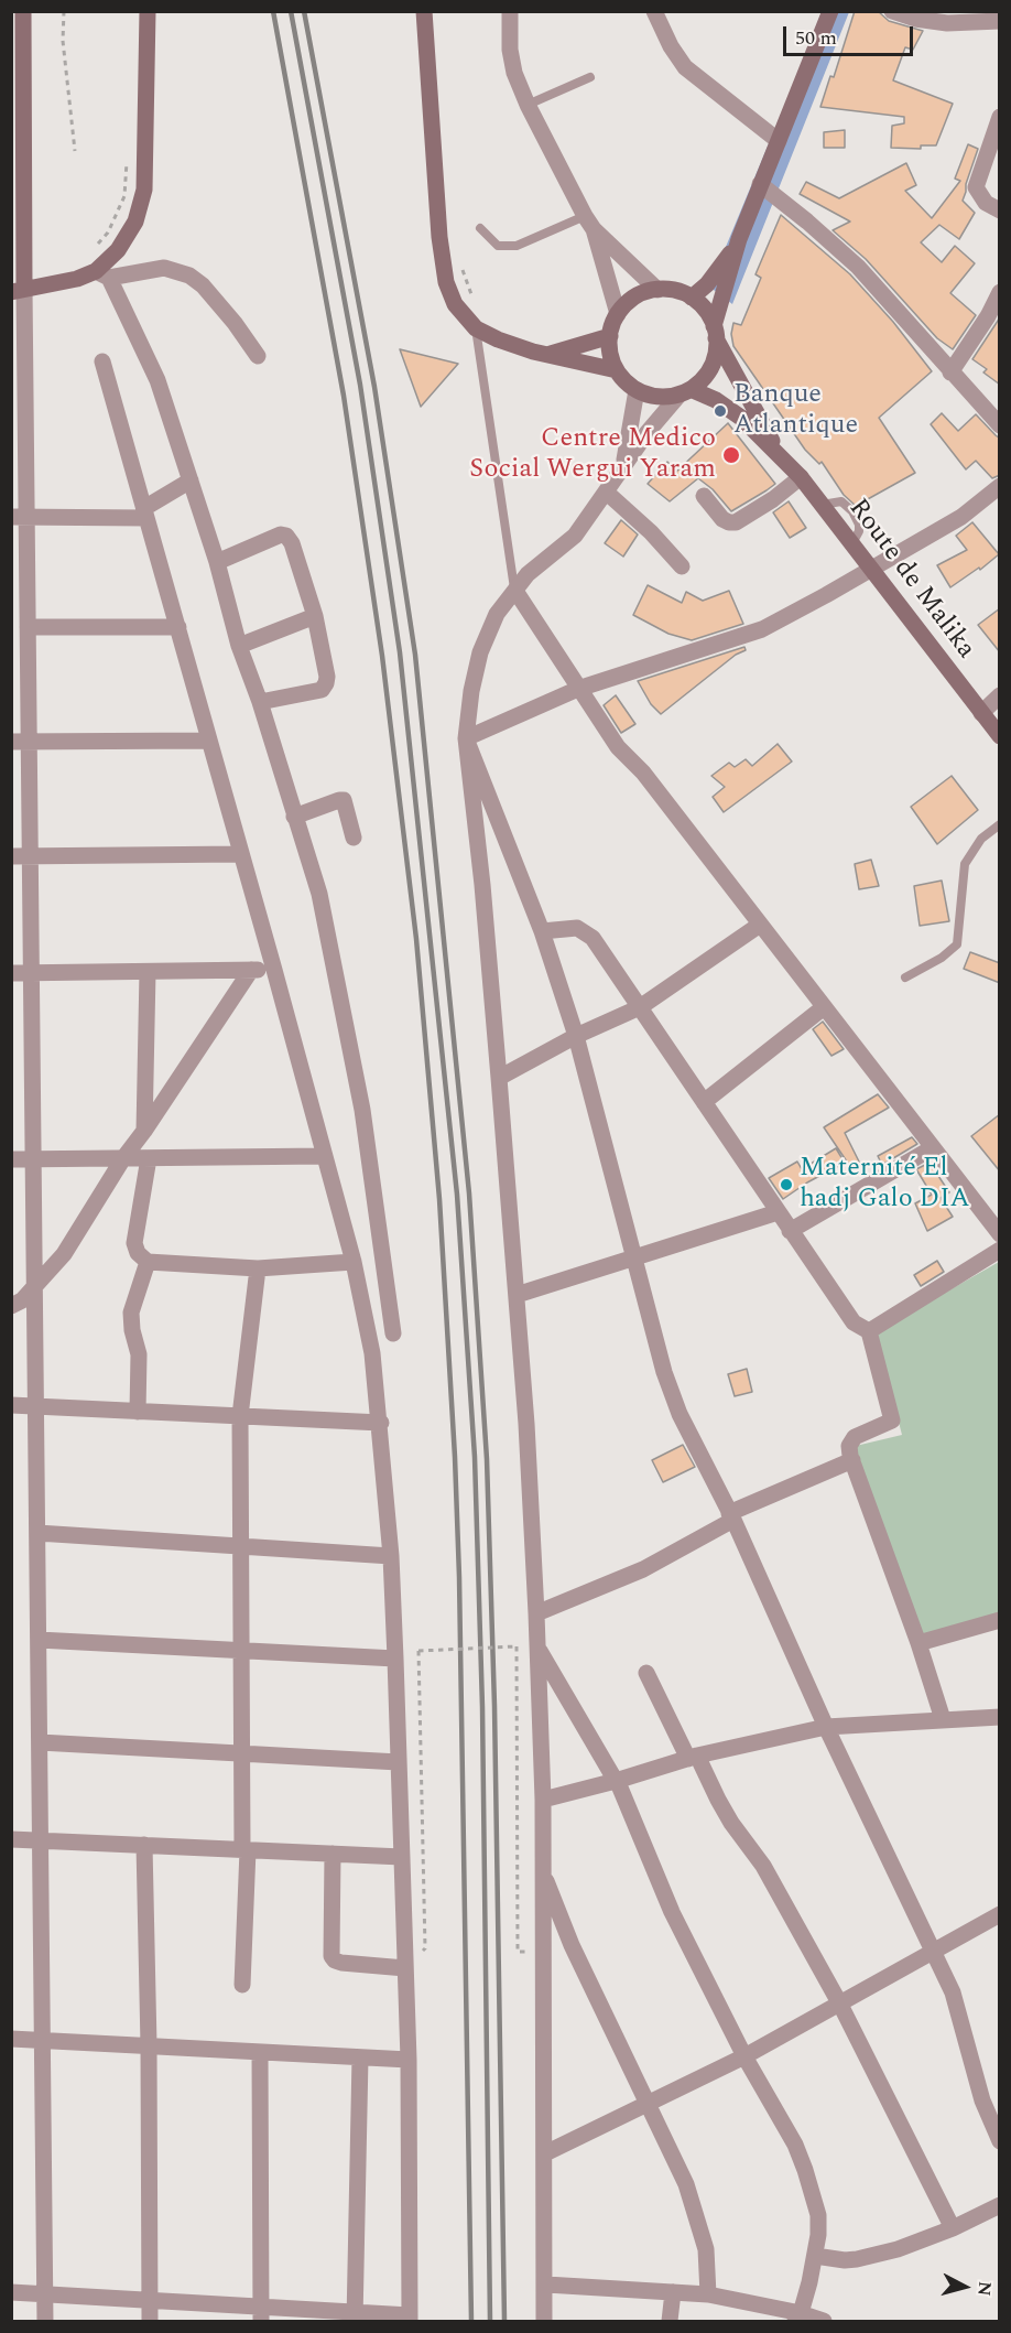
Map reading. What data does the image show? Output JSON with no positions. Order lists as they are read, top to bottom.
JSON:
{
  "streets": {
    "main road": ["Route de Malika"]
  },
  "places": ["Banque Atlantique", "Centre Medico Social Wergui Yaram", "Maternité El hadj Galo DIA"],
  "scale_bar": "50 m",
  "north": "right"
}
